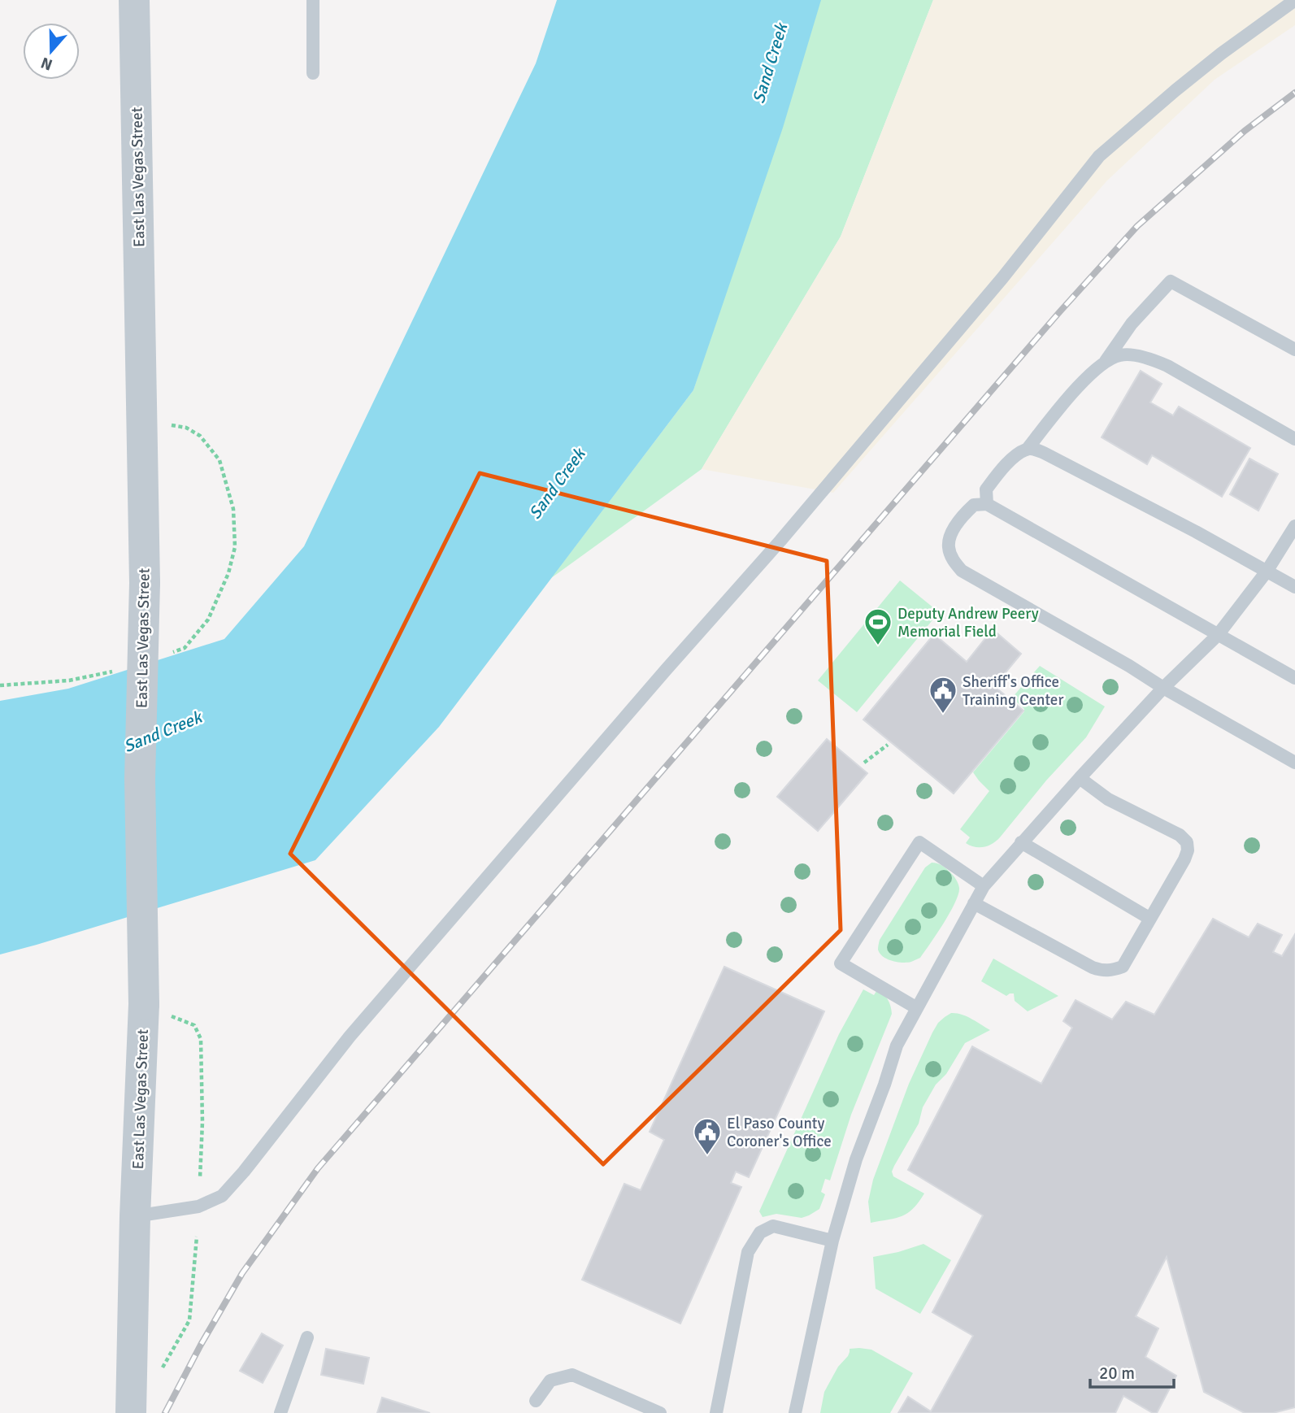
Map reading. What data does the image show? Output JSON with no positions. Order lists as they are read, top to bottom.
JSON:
{
  "streets": {
    "street": ["East Las Vegas Street"]
  },
  "water": ["Sand Creek"],
  "places": {
    "sports": ["Deputy Andrew Peery Memorial Field"],
    "public building": ["Sheriff's Office Training Center", "El Paso County Coroner's Office"]
  },
  "scale_bar": "20 m",
  "north": "bottom"
}
